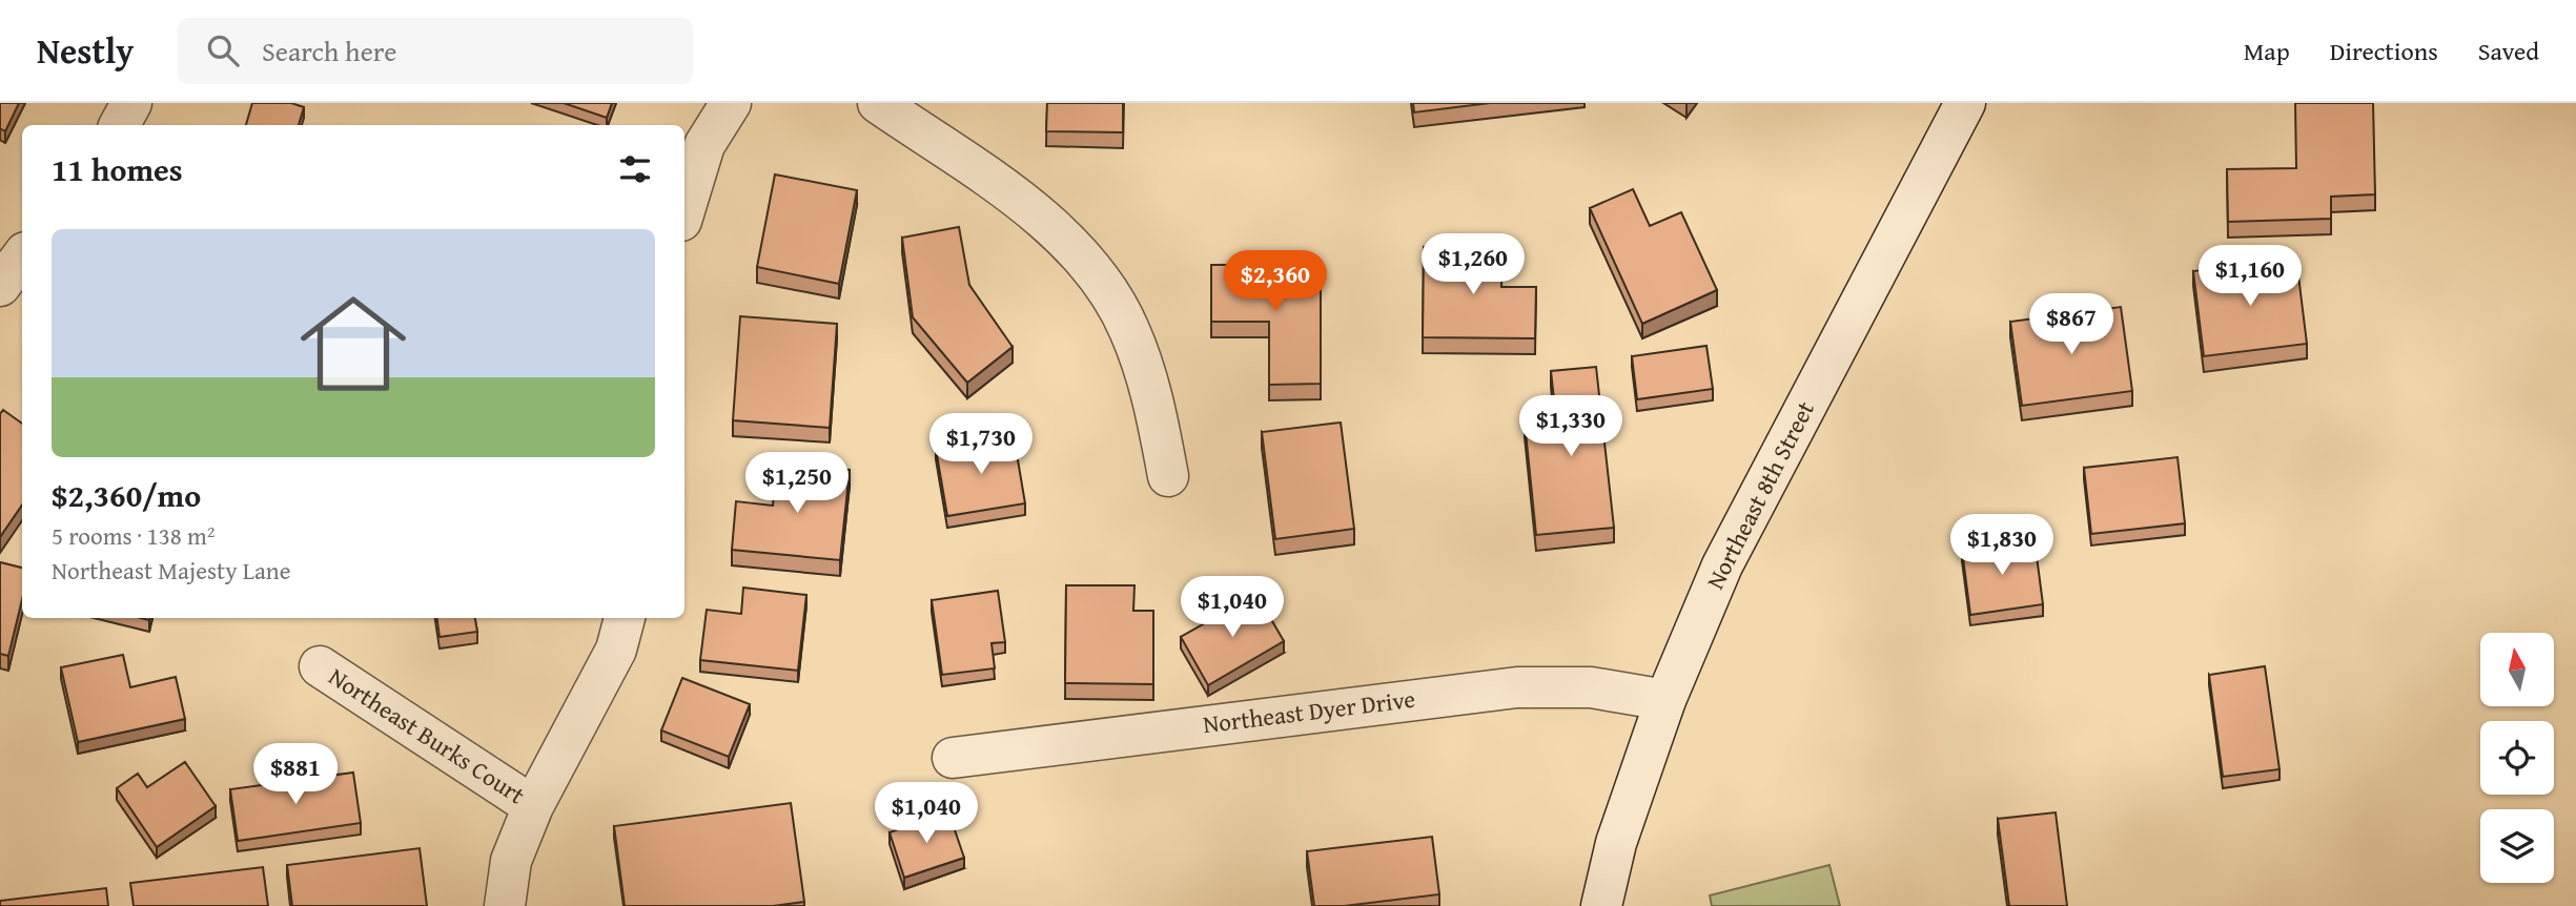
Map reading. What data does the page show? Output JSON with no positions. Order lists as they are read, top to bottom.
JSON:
{
  "streets": {
    "street": ["Northeast 8th Street", "Northeast Dyer Drive", "Northeast Burks Court"]
  },
  "crossings": [
    ["Northeast 8th Street", "Northeast Dyer Drive"]
  ],
  "north": "top",
  "page": {
    "header": "Nestly",
    "search": "Search here",
    "nav": ["Map", "Directions", "Saved"],
    "heading": "11 homes",
    "list": [
      {
        "name": "$2,360/mo",
        "note": "5 rooms · 138 m² · Northeast Majesty Lane"
      }
    ],
    "price": [
      "$1,260",
      "$1,160",
      "$2,360",
      "$867",
      "$1,330",
      "$1,730",
      "$1,250",
      "$1,830",
      "$1,040",
      "$881",
      "$1,040"
    ]
  }
}
